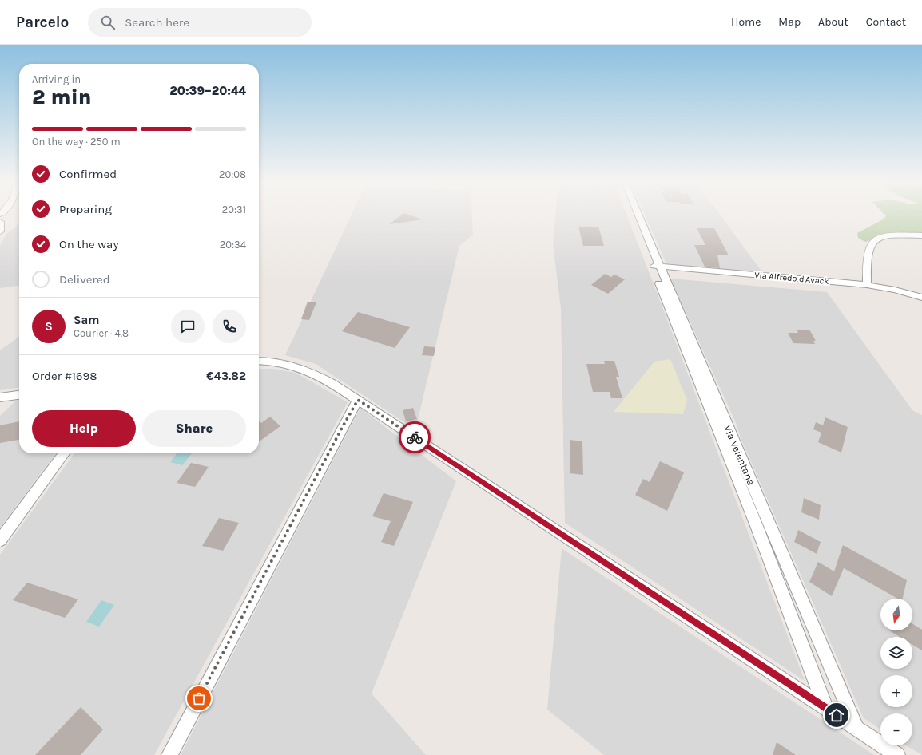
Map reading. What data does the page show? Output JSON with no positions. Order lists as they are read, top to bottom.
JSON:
{
  "streets": {
    "street": ["Via Alfredo d'Avack", "Via Veientana"]
  },
  "crossings": [
    ["Via Alfredo d'Avack", "Via Veientana"]
  ],
  "north": "bottom",
  "page": {
    "header": "Parcelo",
    "search": "Search here",
    "nav": [
      "Home",
      "Map",
      "About",
      "Contact"
    ],
    "heading": ["2 min", "Arriving in", "20:39–20:44"],
    "panel": [
      "Sam",
      "Courier · 4.8",
      "Order #1698",
      "€43.82"
    ],
    "bar": "On the way · 250 m",
    "list": [
      ["Confirmed", "20:08"],
      ["Preparing", "20:31"],
      ["On the way", "20:34"],
      "Delivered"
    ],
    "round": "S",
    "buttons": ["Help", "Share"],
    "map_buttons": ["+", "−"]
  }
}
